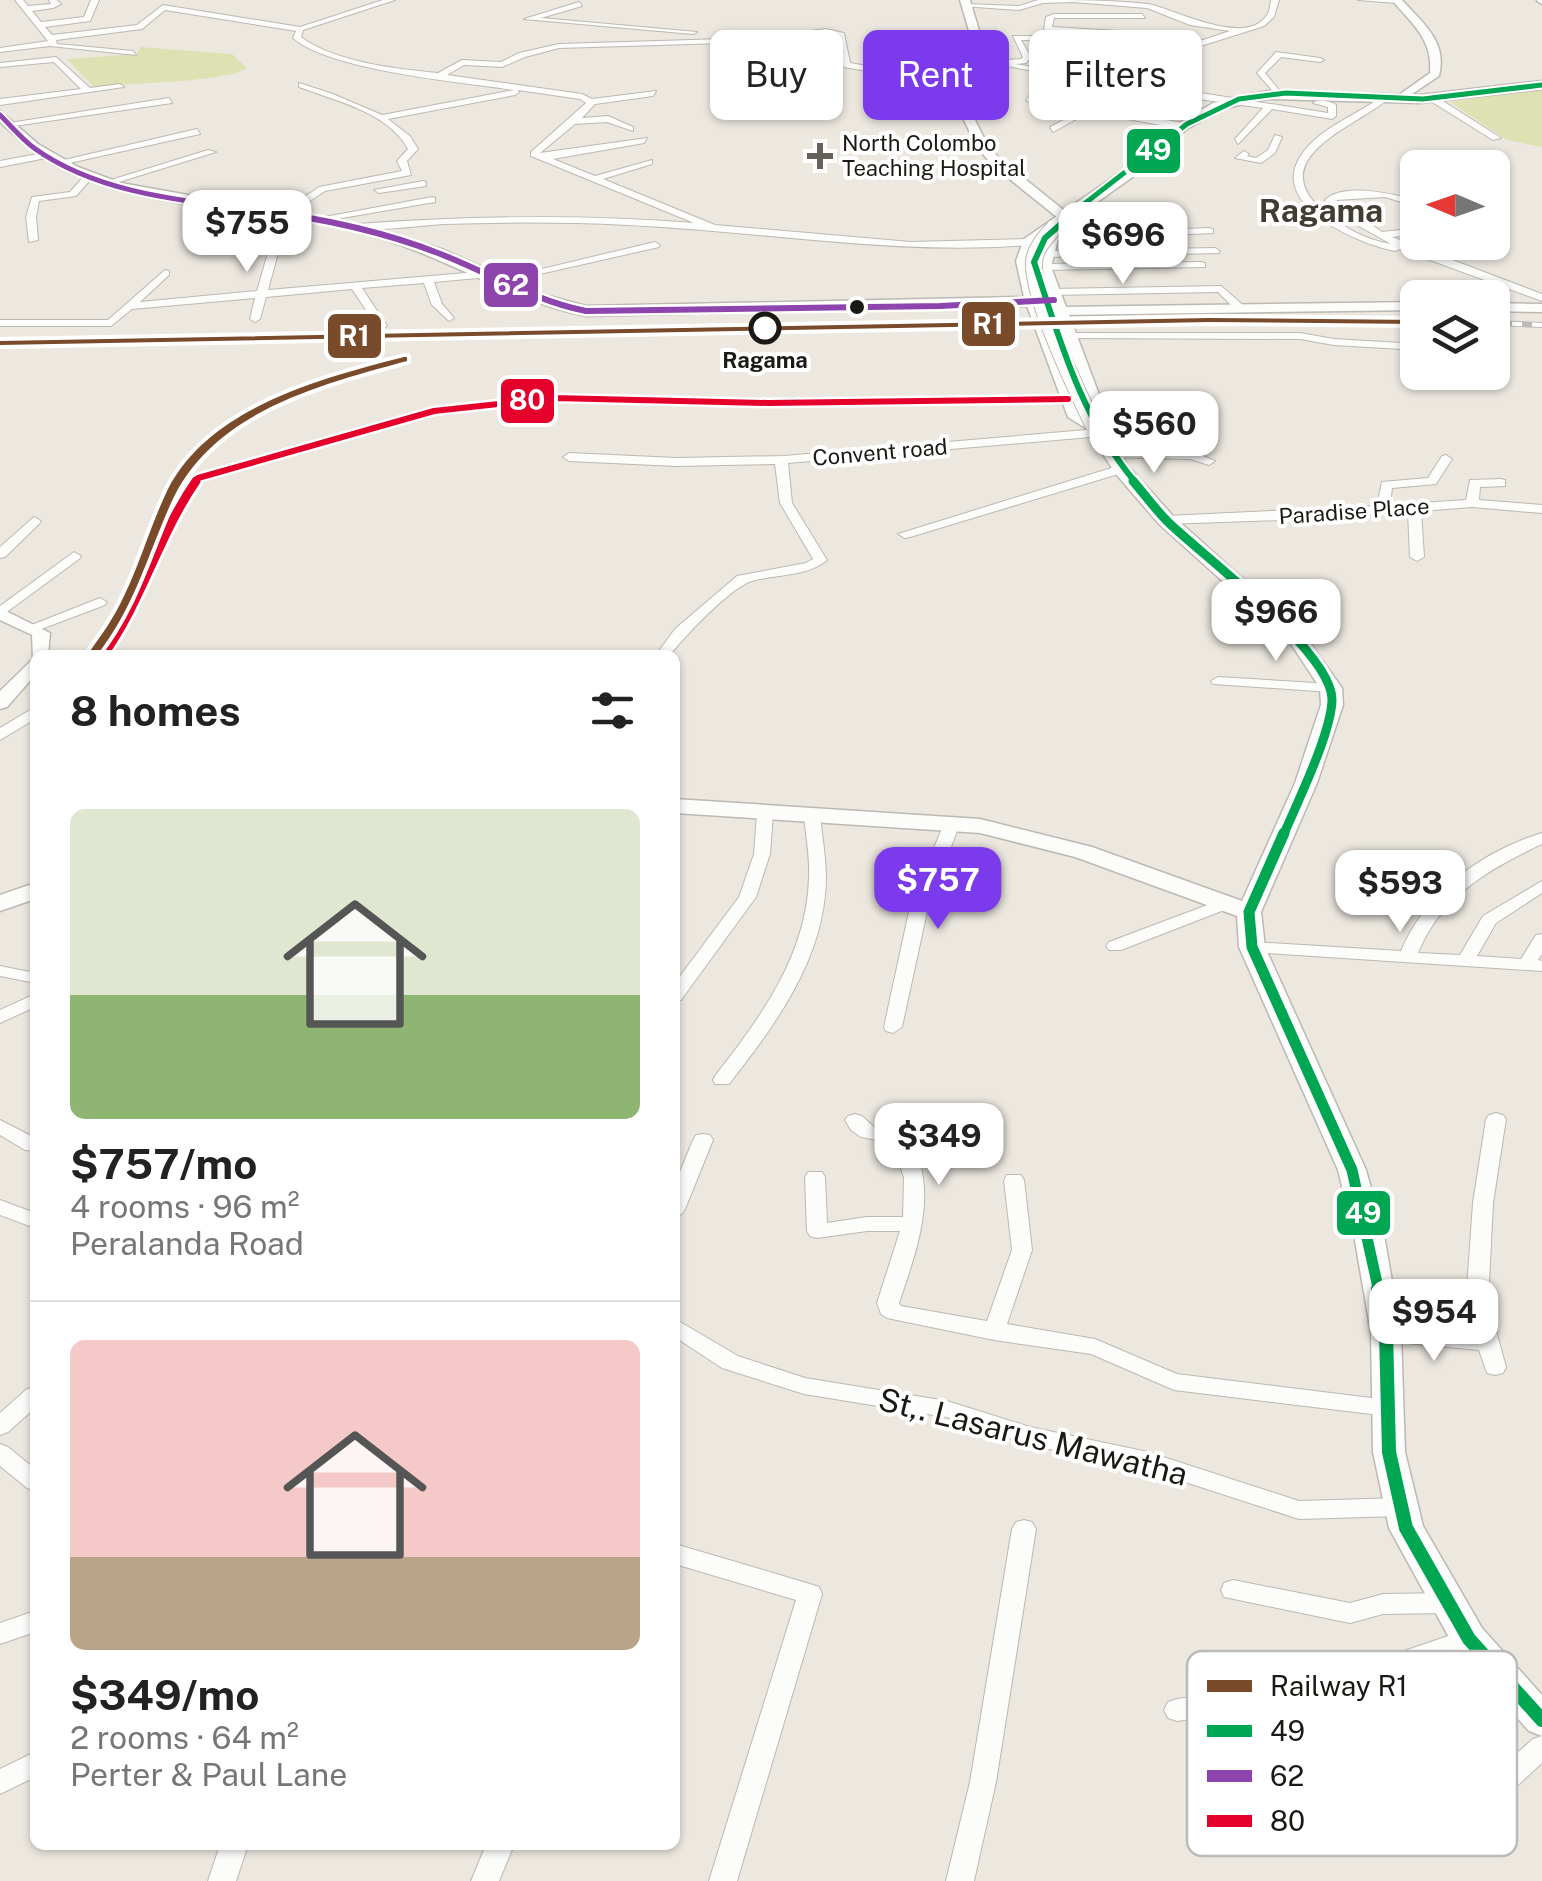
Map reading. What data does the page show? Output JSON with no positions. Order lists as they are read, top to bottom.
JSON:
{
  "streets": {
    "street": ["Convent road", "Paradise Place", "St,. Lasarus Mawatha"]
  },
  "districts": ["Ragama"],
  "places": {
    "health": ["North Colombo Teaching Hospital"],
    "other": ["Ragama"]
  },
  "lines": [
    "transit line 49",
    "transit line 62",
    "rail line R1",
    "transit line 80"
  ],
  "legend": [
    "Railway R1",
    "49",
    "62",
    "80"
  ],
  "north": "left",
  "page": {
    "chip": ["Buy", "Rent", "Filters"],
    "price": [
      "$755",
      "$696",
      "$560",
      "$966",
      "$757",
      "$593",
      "$349",
      "$954"
    ],
    "heading": "8 homes",
    "list": [
      {
        "name": "$757/mo",
        "note": "4 rooms · 96 m² · Peralanda Road"
      },
      {
        "name": "$349/mo",
        "note": "2 rooms · 64 m² · Perter & Paul Lane"
      }
    ]
  }
}
